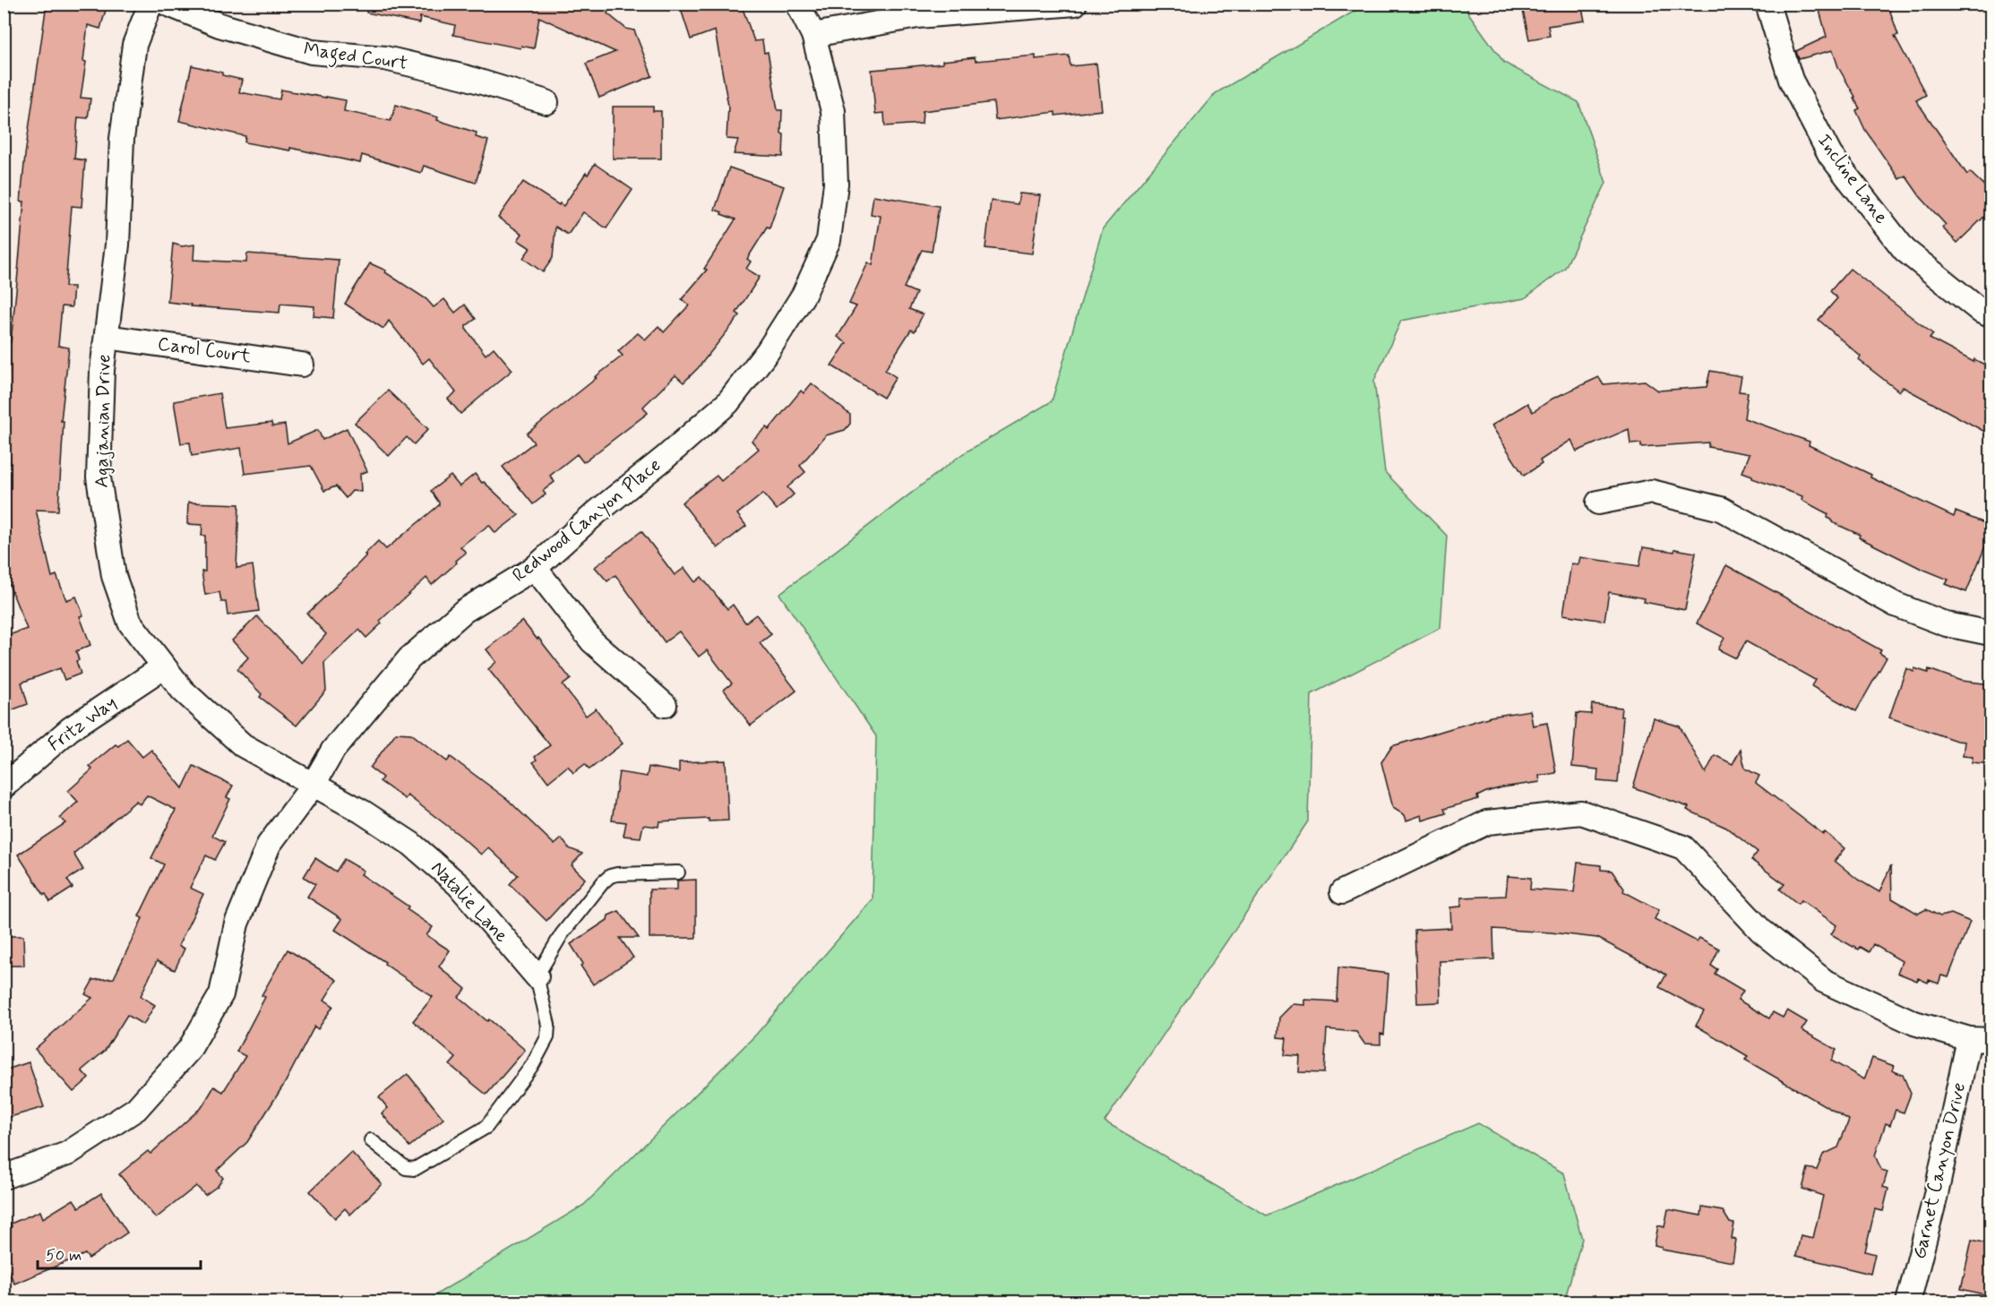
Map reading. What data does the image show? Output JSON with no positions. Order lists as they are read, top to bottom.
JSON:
{
  "streets": {
    "street": [
      "Maged Court",
      "Incline Lane",
      "Carol Court",
      "Agajanian Drive",
      "Redwood Canyon Place",
      "Fritz Way",
      "Natalie Lane",
      "Garnet Canyon Drive"
    ]
  },
  "crossings": [
    ["Carol Court", "Agajanian Drive"],
    ["Agajanian Drive", "Redwood Canyon Place"],
    ["Agajanian Drive", "Fritz Way"],
    ["Agajanian Drive", "Natalie Lane"],
    ["Redwood Canyon Place", "Natalie Lane"]
  ],
  "scale_bar": "50 m"
}
